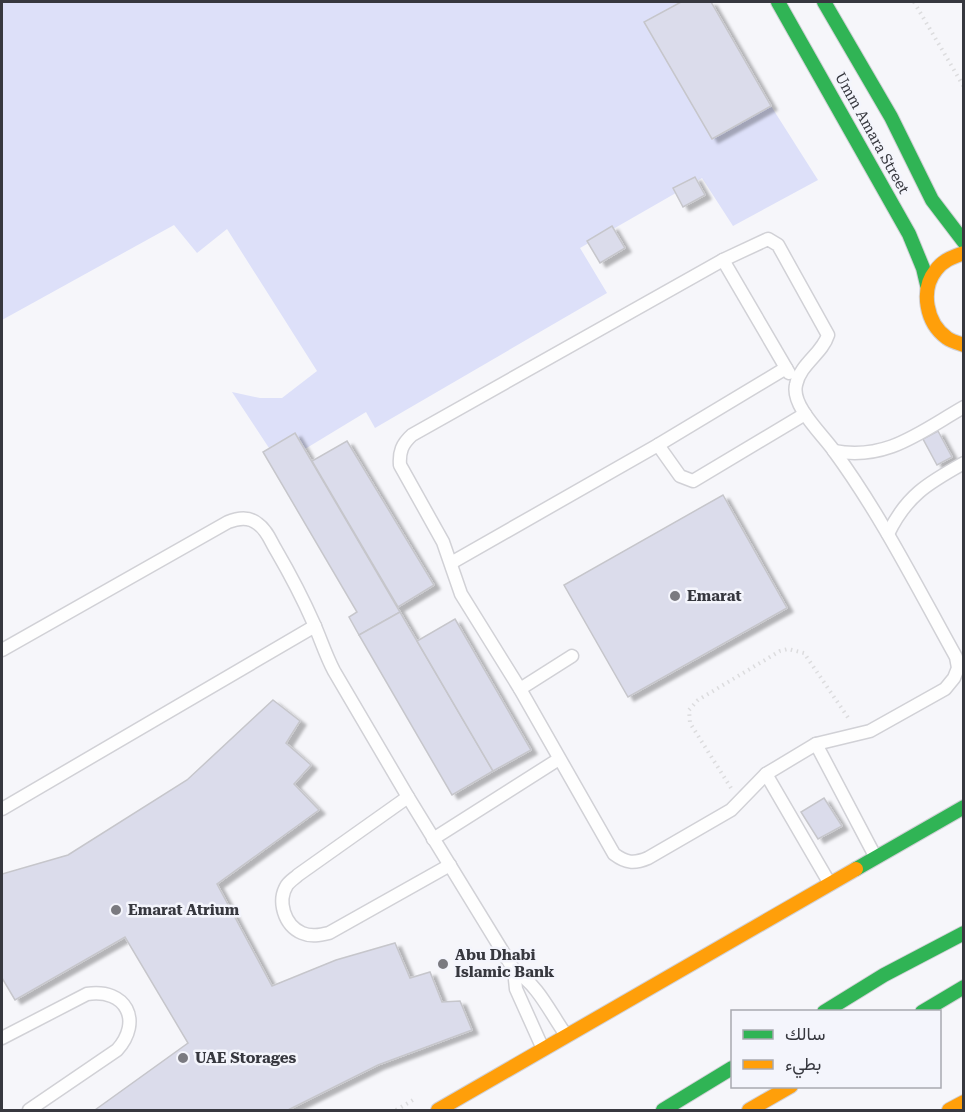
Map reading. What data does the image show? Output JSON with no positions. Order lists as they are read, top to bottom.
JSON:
{
  "streets": {
    "main road": ["Umm Amara Street"]
  },
  "places": [
    "Emarat",
    "Emarat Atrium",
    "Abu Dhabi Islamic Bank",
    "UAE Storages"
  ],
  "legend": ["سالك", "بطيء"]
}
